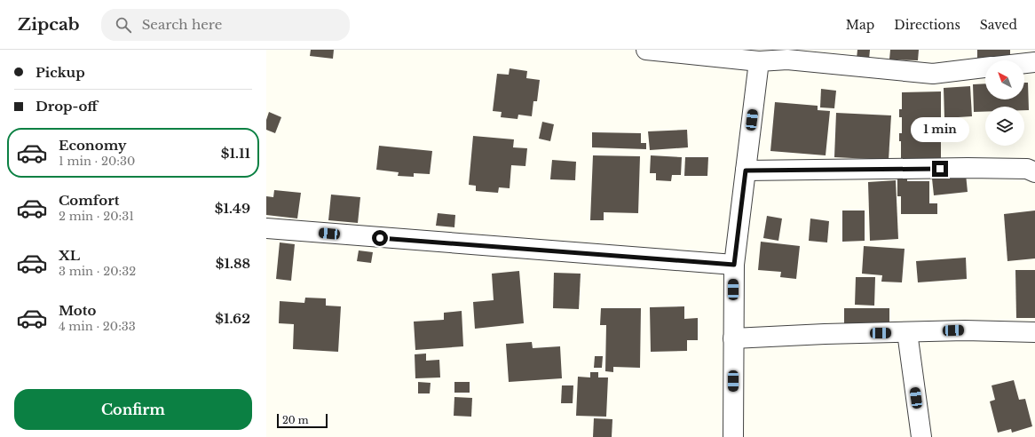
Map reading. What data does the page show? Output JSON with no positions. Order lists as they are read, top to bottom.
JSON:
{
  "scale_bar": "20 m",
  "north": "top left",
  "page": {
    "header": "Zipcab",
    "search": "Search here",
    "nav": ["Map", "Directions", "Saved"],
    "banner": ["Pickup", "Drop-off"],
    "bubble": "1 min",
    "list": [
      {
        "name": "Economy",
        "note": "1 min · 20:30",
        "value": "$1.11"
      },
      {
        "name": "Comfort",
        "note": "2 min · 20:31",
        "value": "$1.49"
      },
      {
        "name": "XL",
        "note": "3 min · 20:32",
        "value": "$1.88"
      },
      {
        "name": "Moto",
        "note": "4 min · 20:33",
        "value": "$1.62"
      }
    ],
    "buttons": "Confirm",
    "scale": "20 m"
  }
}
